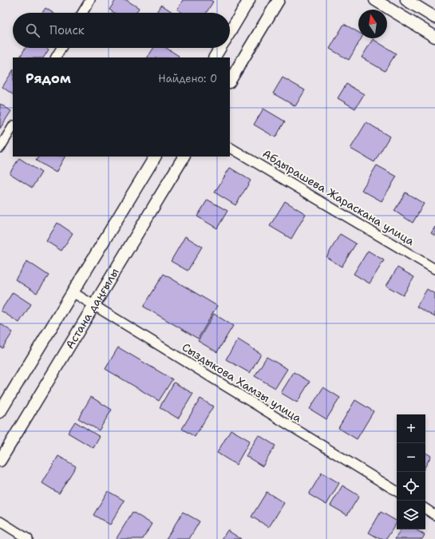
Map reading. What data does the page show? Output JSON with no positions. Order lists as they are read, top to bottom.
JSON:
{
  "streets": {
    "street": ["Абдырашева Жараскана улица", "Астана даңғылы", "Сыздыкова Хамзы улица"]
  },
  "crossings": [
    ["Астана даңғылы", "Сыздыкова Хамзы улица"]
  ],
  "north": "top",
  "page": {
    "search": "Поиск",
    "heading": ["Рядом", "Найдено: 0"],
    "map_buttons": ["+", "−"]
  }
}
